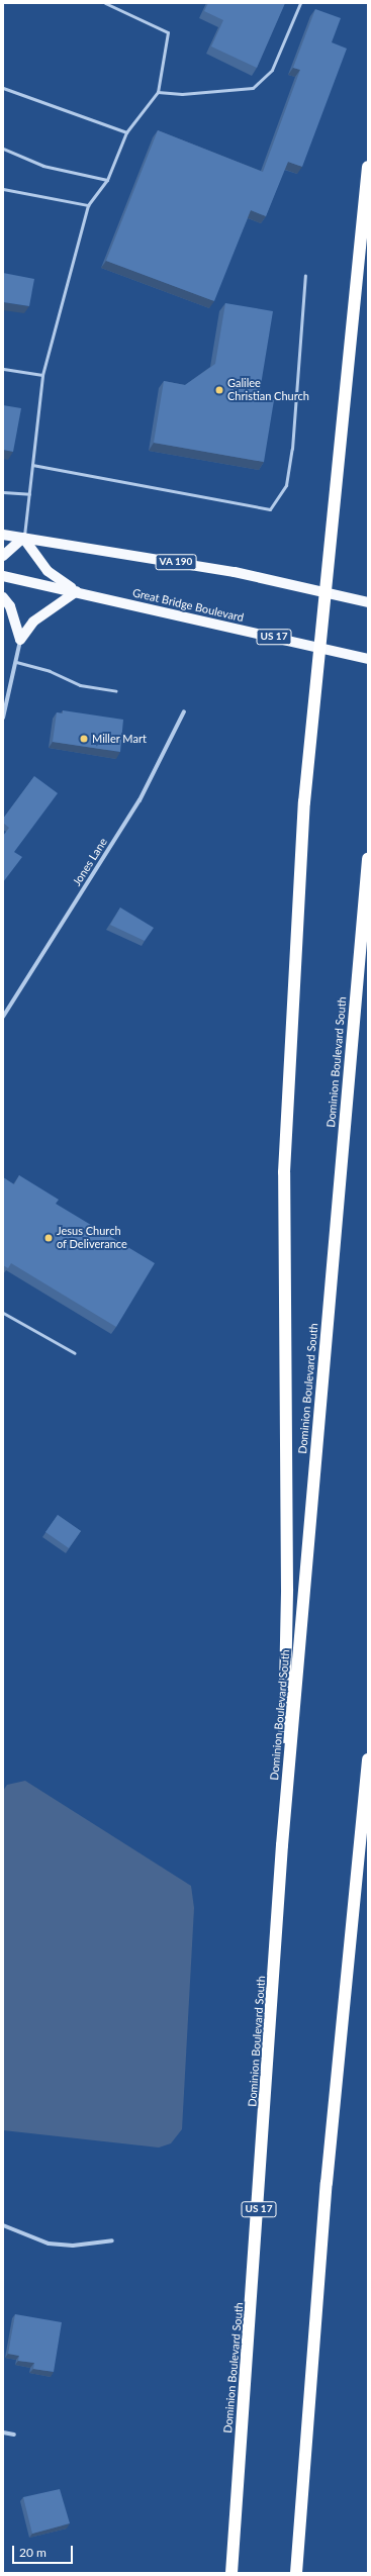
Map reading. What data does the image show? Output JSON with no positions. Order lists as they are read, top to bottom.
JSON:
{
  "streets": {
    "highway": ["US 17", "Dominion Boulevard South"],
    "main road": ["VA 190", "Great Bridge Boulevard"],
    "street": ["Jones Lane"]
  },
  "places": ["Galilee Christian Church", "Miller Mart", "Jesus Church of Deliverance"],
  "scale_bar": "20 m"
}
